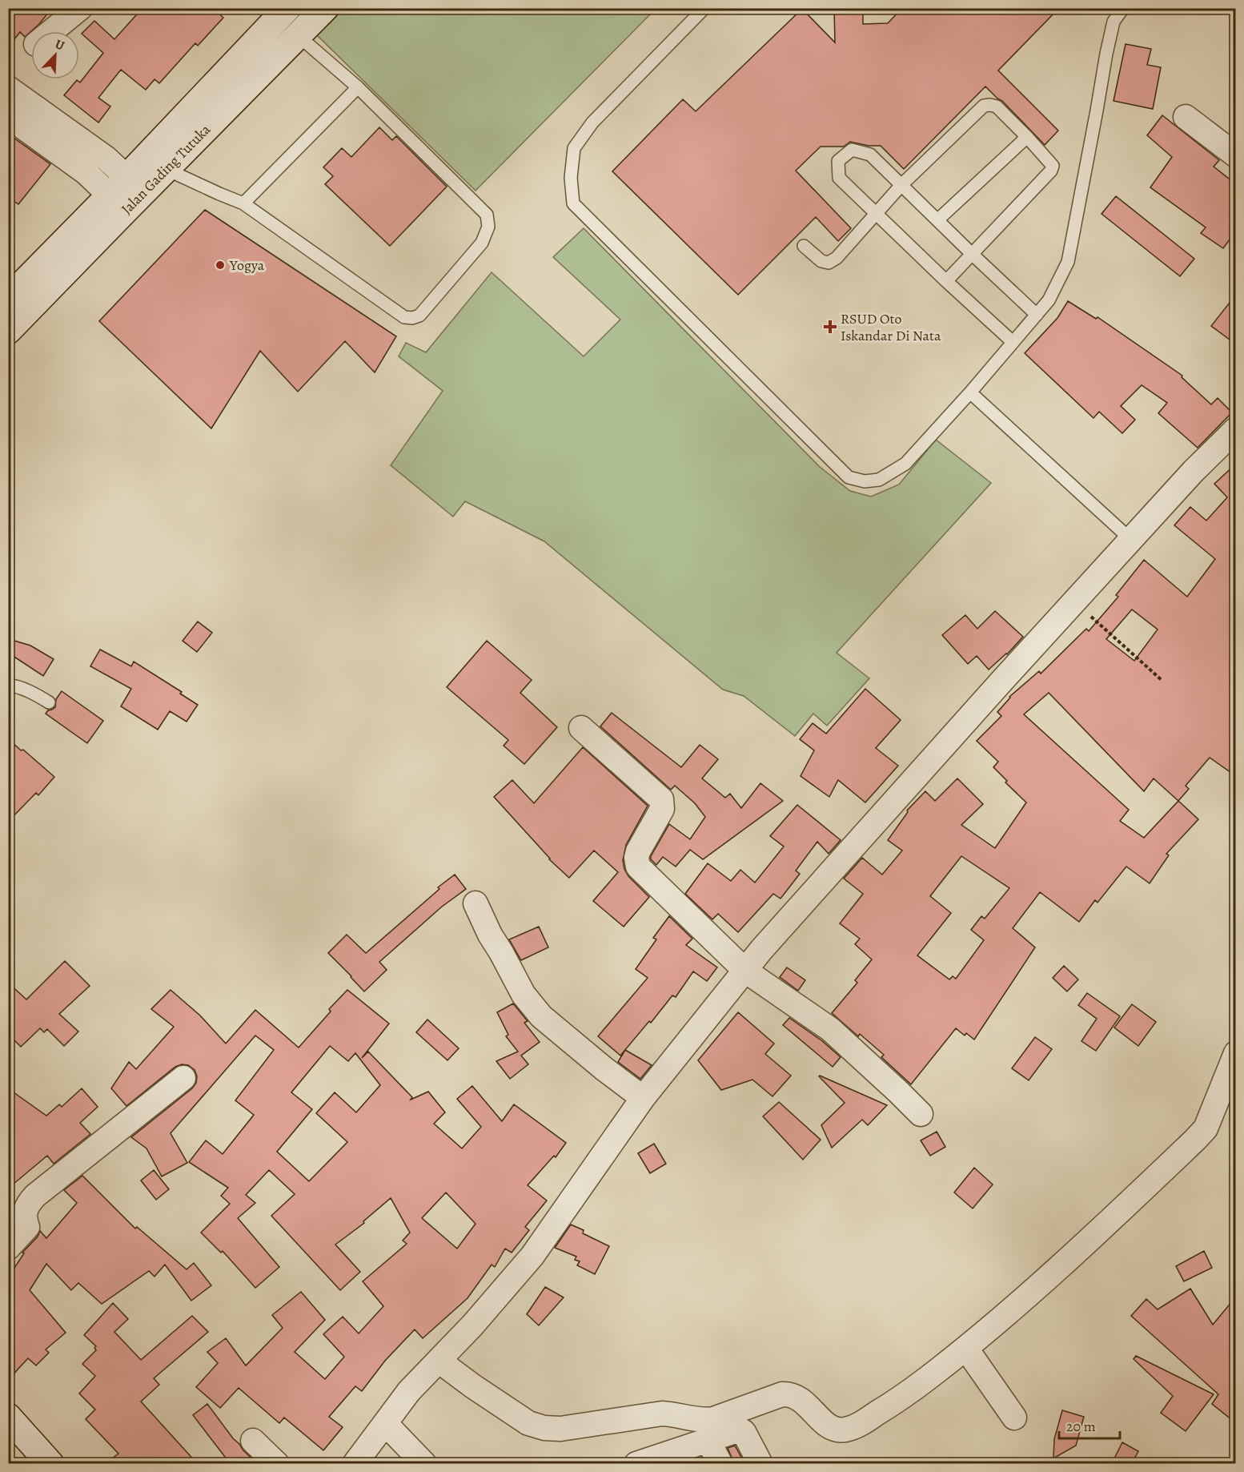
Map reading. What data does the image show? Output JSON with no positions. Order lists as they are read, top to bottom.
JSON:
{
  "streets": {
    "main road": ["Jalan Gading Tutuka"]
  },
  "places": {
    "other": ["Yogya"],
    "health": ["RSUD Oto Iskandar Di Nata"]
  },
  "scale_bar": "20 m",
  "north": "top right"
}
